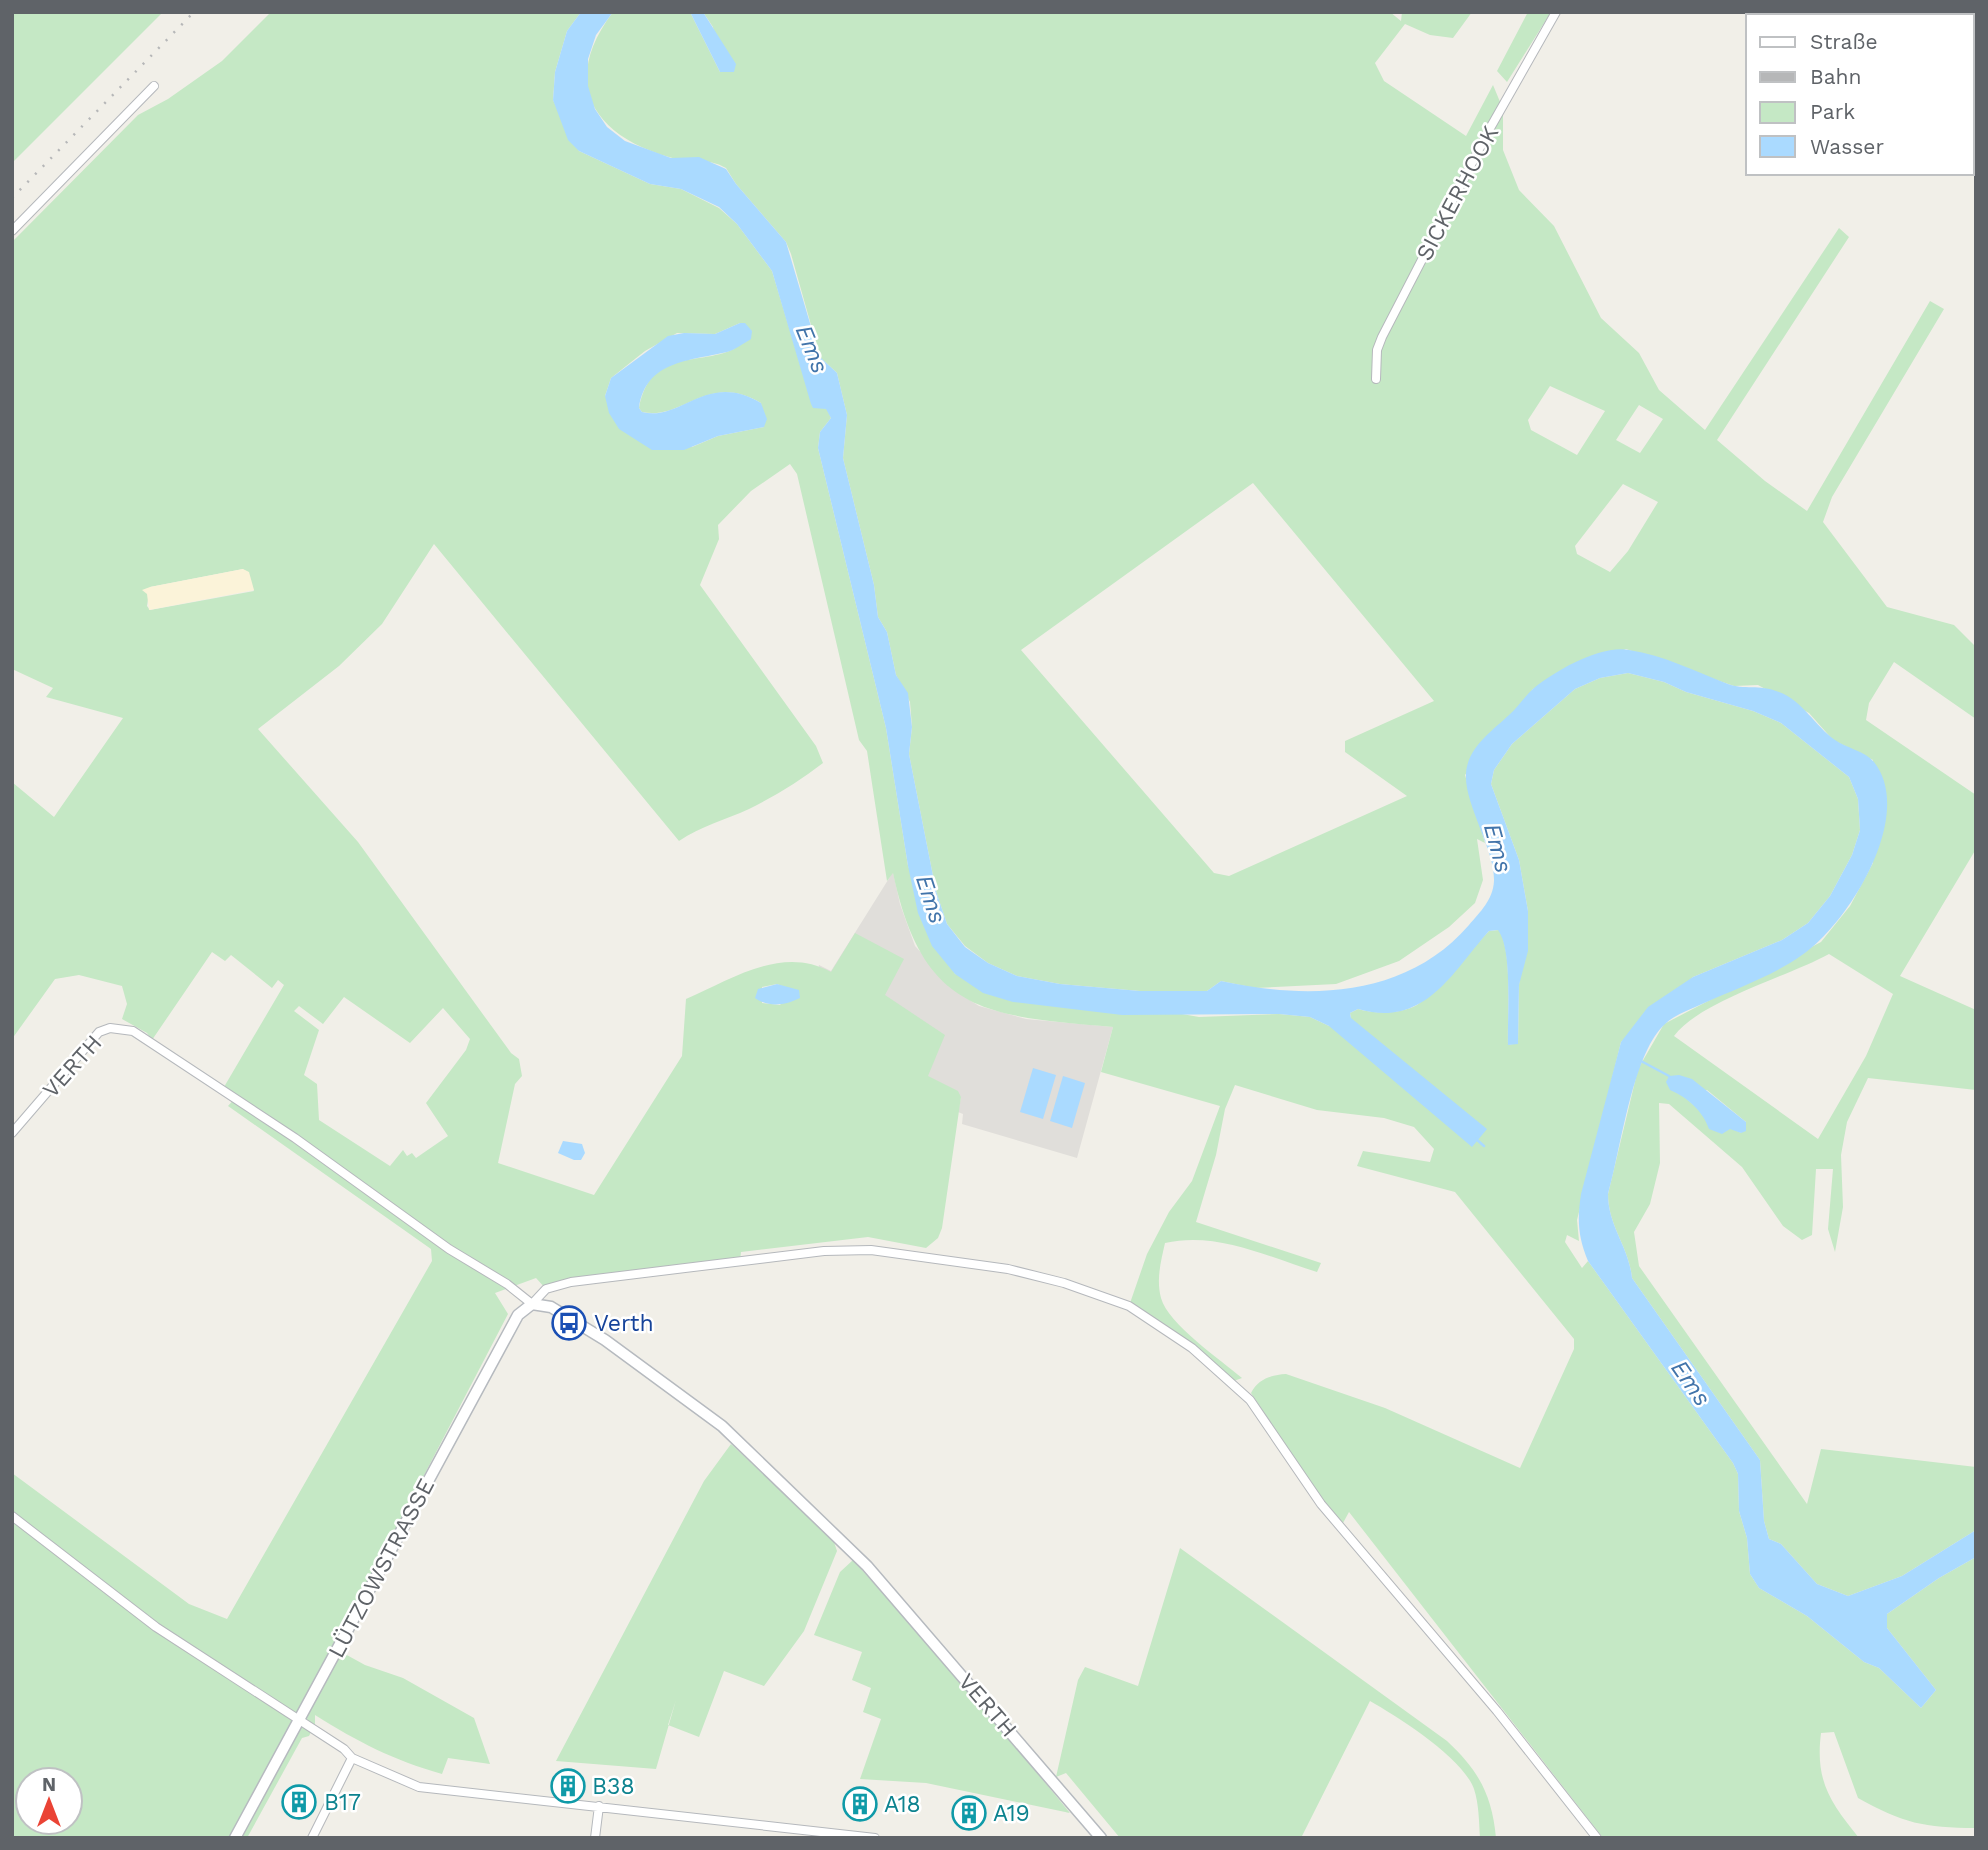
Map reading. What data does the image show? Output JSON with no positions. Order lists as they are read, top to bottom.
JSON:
{
  "streets": {
    "street": ["SICKERHOOK", "VERTH", "LÜTZOWSTRASSE"]
  },
  "crossings": [
    ["VERTH", "LÜTZOWSTRASSE"]
  ],
  "water": ["Ems"],
  "places": {
    "bus stop": ["Verth"],
    "building": [
      "B38",
      "B17",
      "A18",
      "A19"
    ]
  },
  "legend": [
    "Straße",
    "Bahn",
    "Park",
    "Wasser"
  ],
  "north": "top"
}
